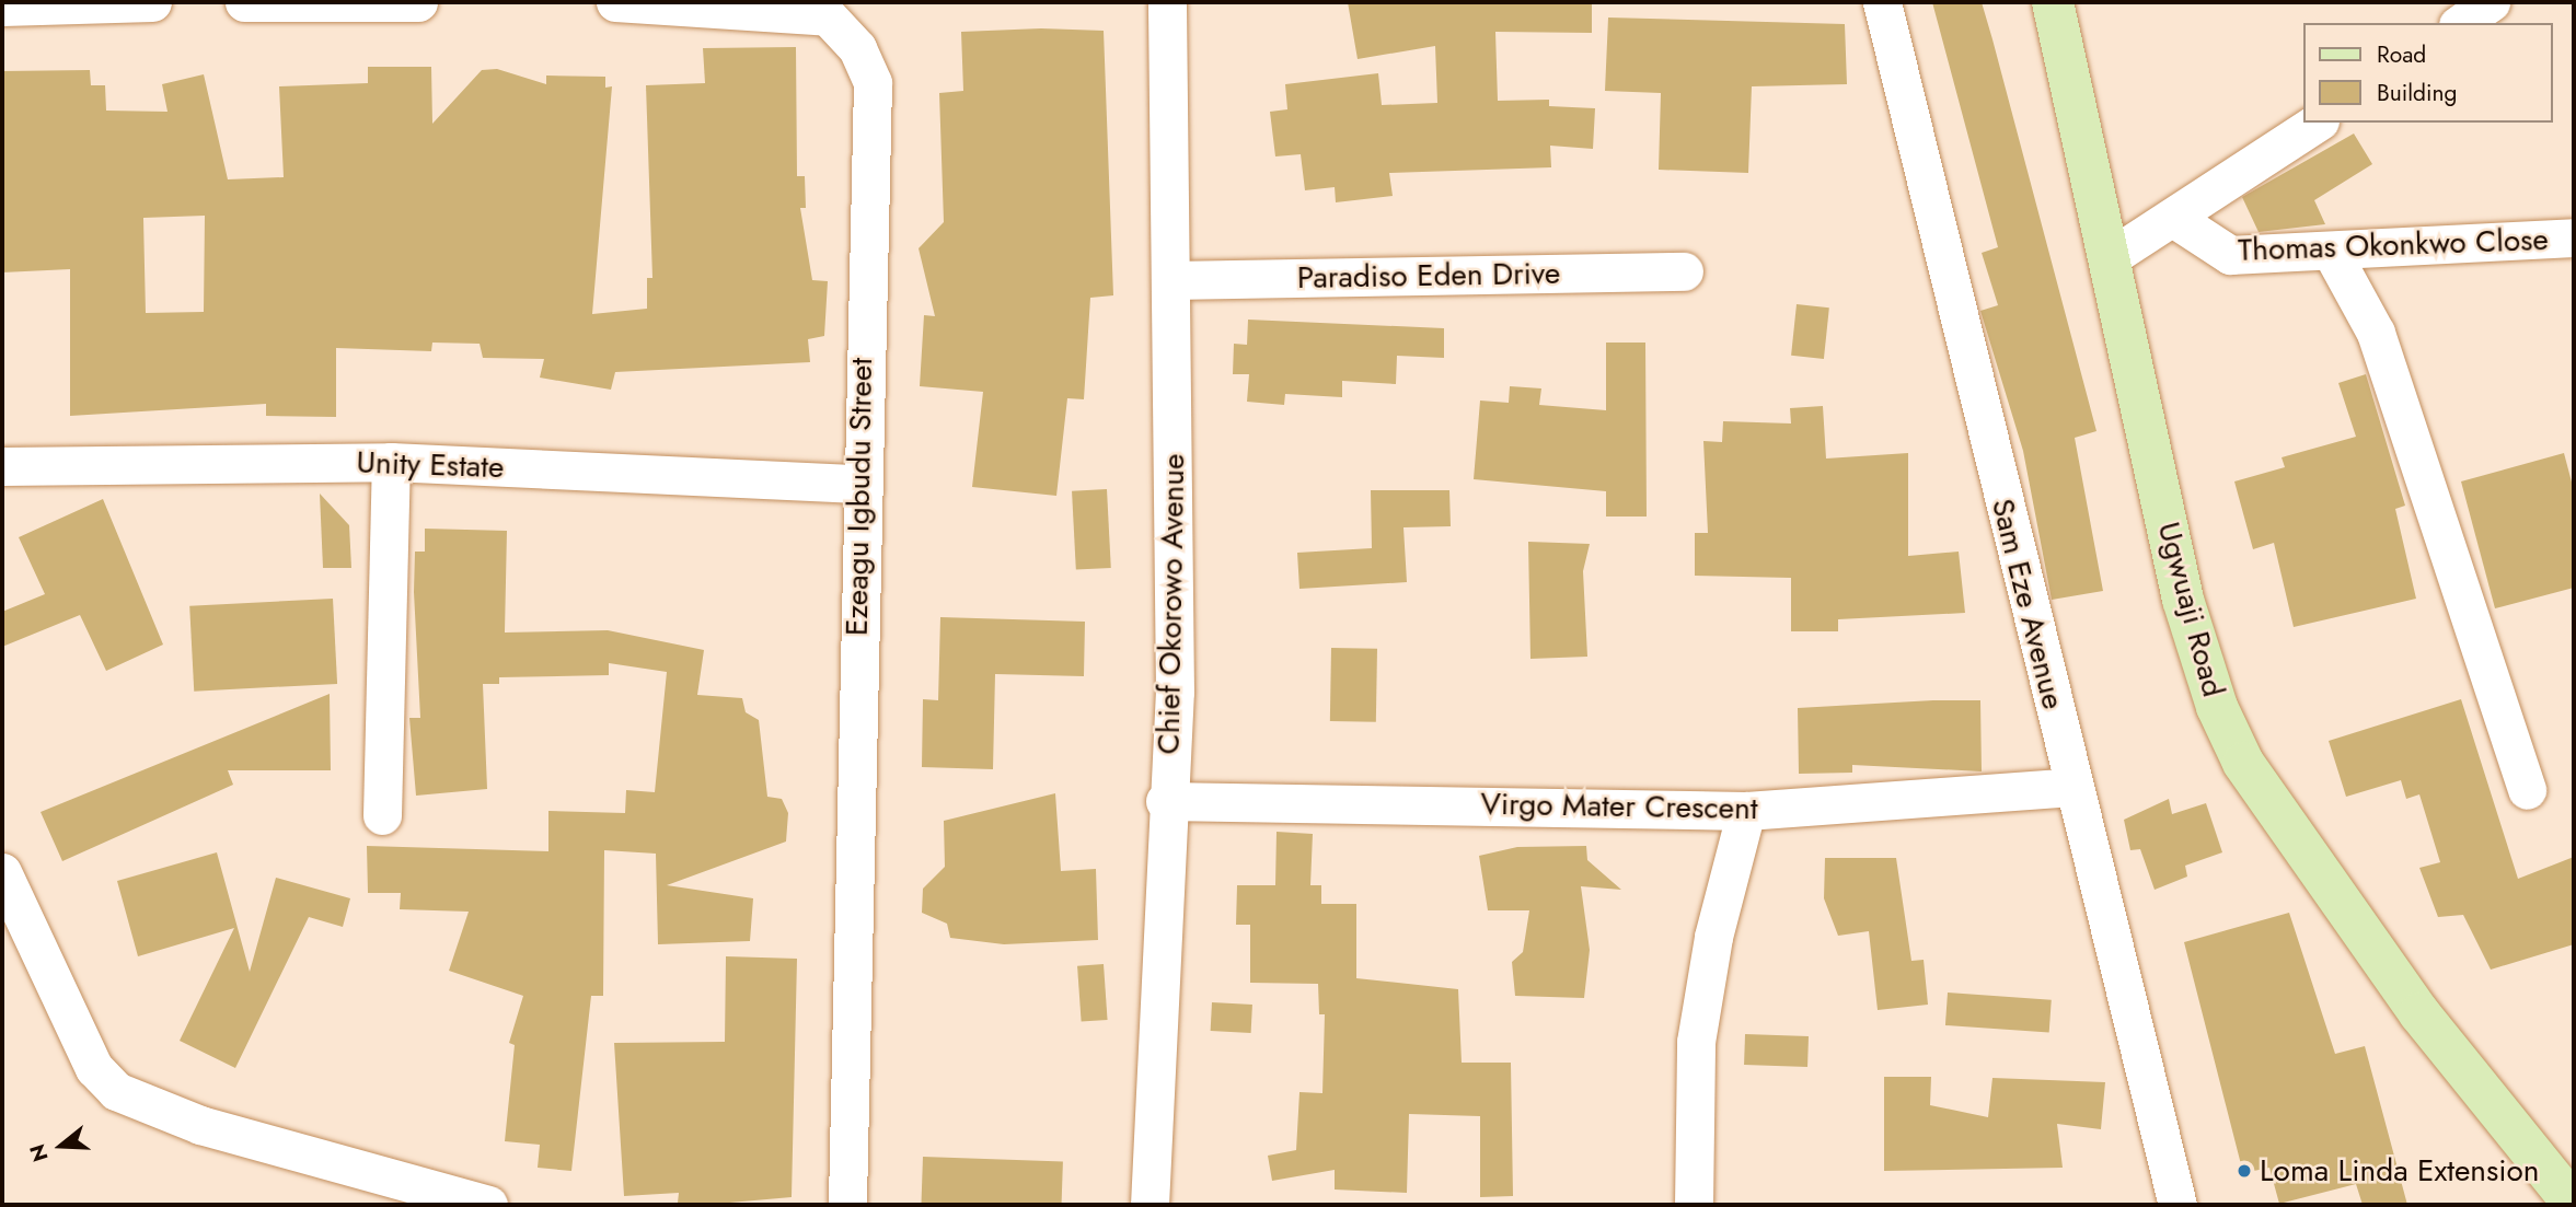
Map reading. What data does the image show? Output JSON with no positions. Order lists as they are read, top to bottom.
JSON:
{
  "streets": {
    "main road": ["Ugwuaji Road"],
    "street": [
      "Thomas Okonkwo Close",
      "Paradiso Eden Drive",
      "Unity Estate",
      "Ezeagu Igbudu Street",
      "Chief Okorowo Avenue",
      "Sam Eze Avenue",
      "Virgo Mater Crescent"
    ]
  },
  "crossings": [
    ["Paradiso Eden Drive", "Chief Okorowo Avenue"],
    ["Unity Estate", "Ezeagu Igbudu Street"],
    ["Chief Okorowo Avenue", "Virgo Mater Crescent"],
    ["Sam Eze Avenue", "Virgo Mater Crescent"]
  ],
  "places": ["Loma Linda Extension"],
  "legend": ["Road", "Building"],
  "north": "left"
}
